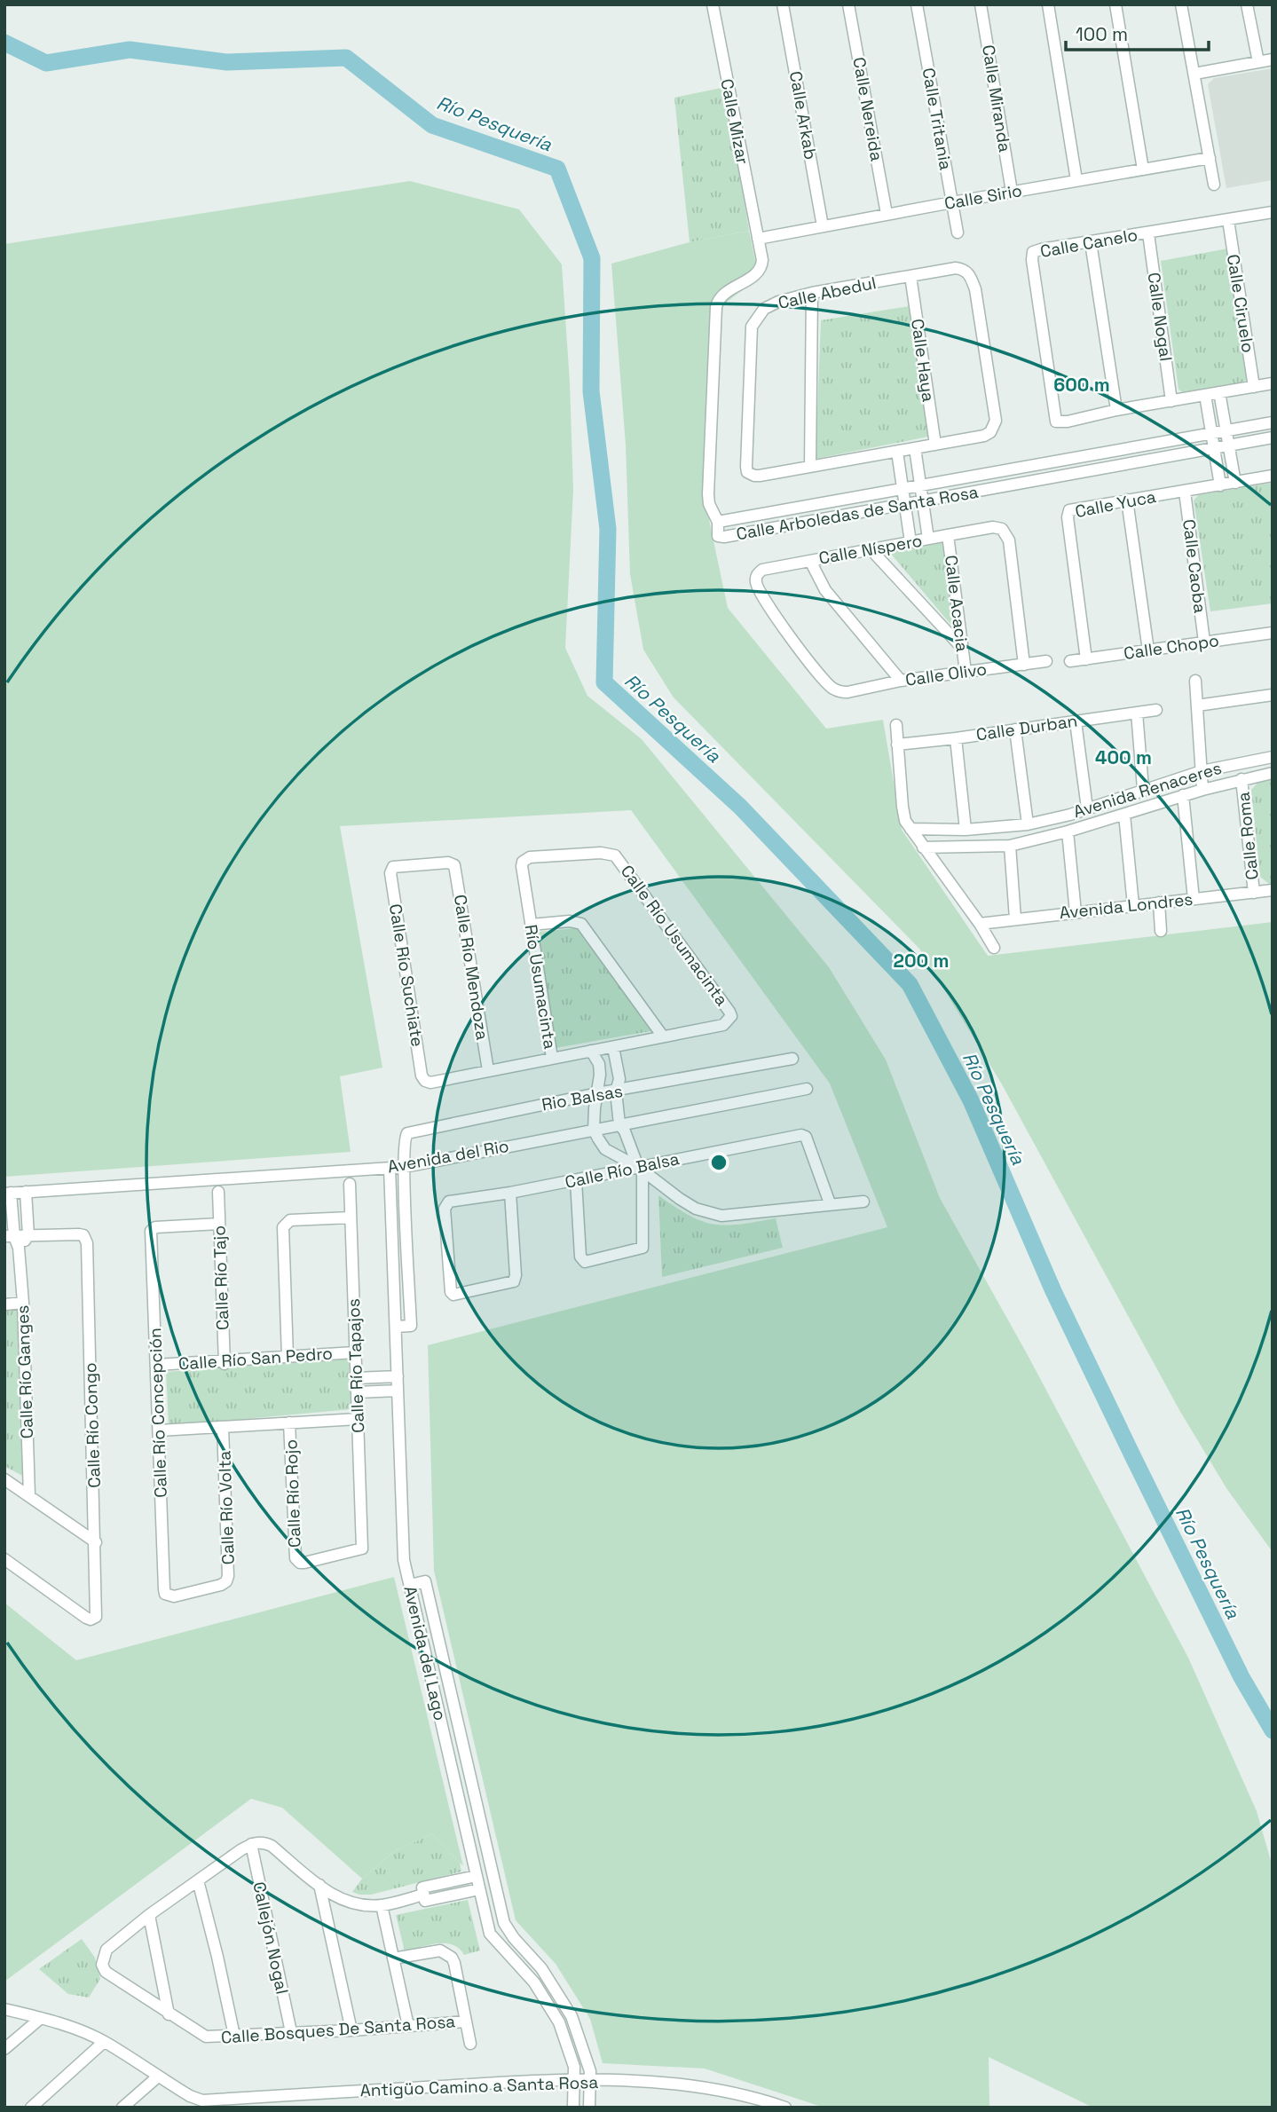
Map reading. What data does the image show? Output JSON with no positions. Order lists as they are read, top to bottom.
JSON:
{
  "streets": {
    "street": [
      "Calle Miranda",
      "Calle Nereida",
      "Calle Arkab",
      "Calle Tritania",
      "Calle Mizar",
      "Calle Sirio",
      "Calle Canelo",
      "Calle Abedul",
      "Calle Ciruelo",
      "Calle Nogal",
      "Calle Haya",
      "Calle Yuca",
      "Calle Arboledas de Santa Rosa",
      "Calle Níspero",
      "Calle Caoba",
      "Calle Acacia",
      "Calle Chopo",
      "Calle Olivo",
      "Calle Durban",
      "Avenida Renaceres",
      "Calle Roma",
      "Avenida Londres",
      "Calle Río Usumacinta",
      "Calle Río Mendoza",
      "Calle Río Suchiate",
      "Río Usumacinta",
      "Rio Balsas",
      "Avenida del Rio",
      "Calle Río Balsa",
      "Calle Río Tajo",
      "Calle Río San Pedro",
      "Calle Río Tapajos",
      "Calle Río Ganges",
      "Calle Río Concepción",
      "Calle Río Congo",
      "Calle Río Rojo",
      "Calle Río Volta",
      "Avenida del Lago",
      "Callejón Nogal",
      "Calle Bosques De Santa Rosa",
      "Antigüo Camino a Santa Rosa"
    ]
  },
  "crossings": [
    ["Calle Miranda", "Calle Sirio"],
    ["Calle Nereida", "Calle Sirio"],
    ["Calle Arkab", "Calle Sirio"],
    ["Calle Tritania", "Calle Sirio"],
    ["Calle Mizar", "Calle Sirio"],
    ["Calle Mizar", "Calle Arboledas de Santa Rosa"],
    ["Calle Canelo", "Calle Ciruelo"],
    ["Calle Canelo", "Calle Nogal"],
    ["Calle Abedul", "Calle Haya"],
    ["Calle Yuca", "Calle Caoba"],
    ["Calle Yuca", "Calle Chopo"],
    ["Calle Níspero", "Calle Acacia"],
    ["Calle Níspero", "Calle Olivo"],
    ["Calle Caoba", "Calle Chopo"],
    ["Calle Acacia", "Calle Olivo"],
    ["Avenida Renaceres", "Calle Roma"],
    ["Calle Roma", "Avenida Londres"],
    ["Calle Río Usumacinta", "Río Usumacinta"],
    ["Calle Río Mendoza", "Calle Río Suchiate"],
    ["Rio Balsas", "Avenida del Rio"],
    ["Avenida del Rio", "Calle Río Ganges"],
    ["Avenida del Rio", "Avenida del Lago"],
    ["Calle Río Tajo", "Calle Río San Pedro"],
    ["Calle Río Tajo", "Calle Río Concepción"],
    ["Calle Río San Pedro", "Calle Río Tapajos"],
    ["Calle Río San Pedro", "Calle Río Concepción"],
    ["Calle Río Tapajos", "Calle Río Rojo"],
    ["Calle Río Concepción", "Calle Río Volta"],
    ["Avenida del Lago", "Antigüo Camino a Santa Rosa"],
    ["Callejón Nogal", "Calle Bosques De Santa Rosa"]
  ],
  "water": ["Río Pesquería"],
  "scale_bar": "100 m",
  "rings": ["600 m", "400 m", "200 m"]
}
